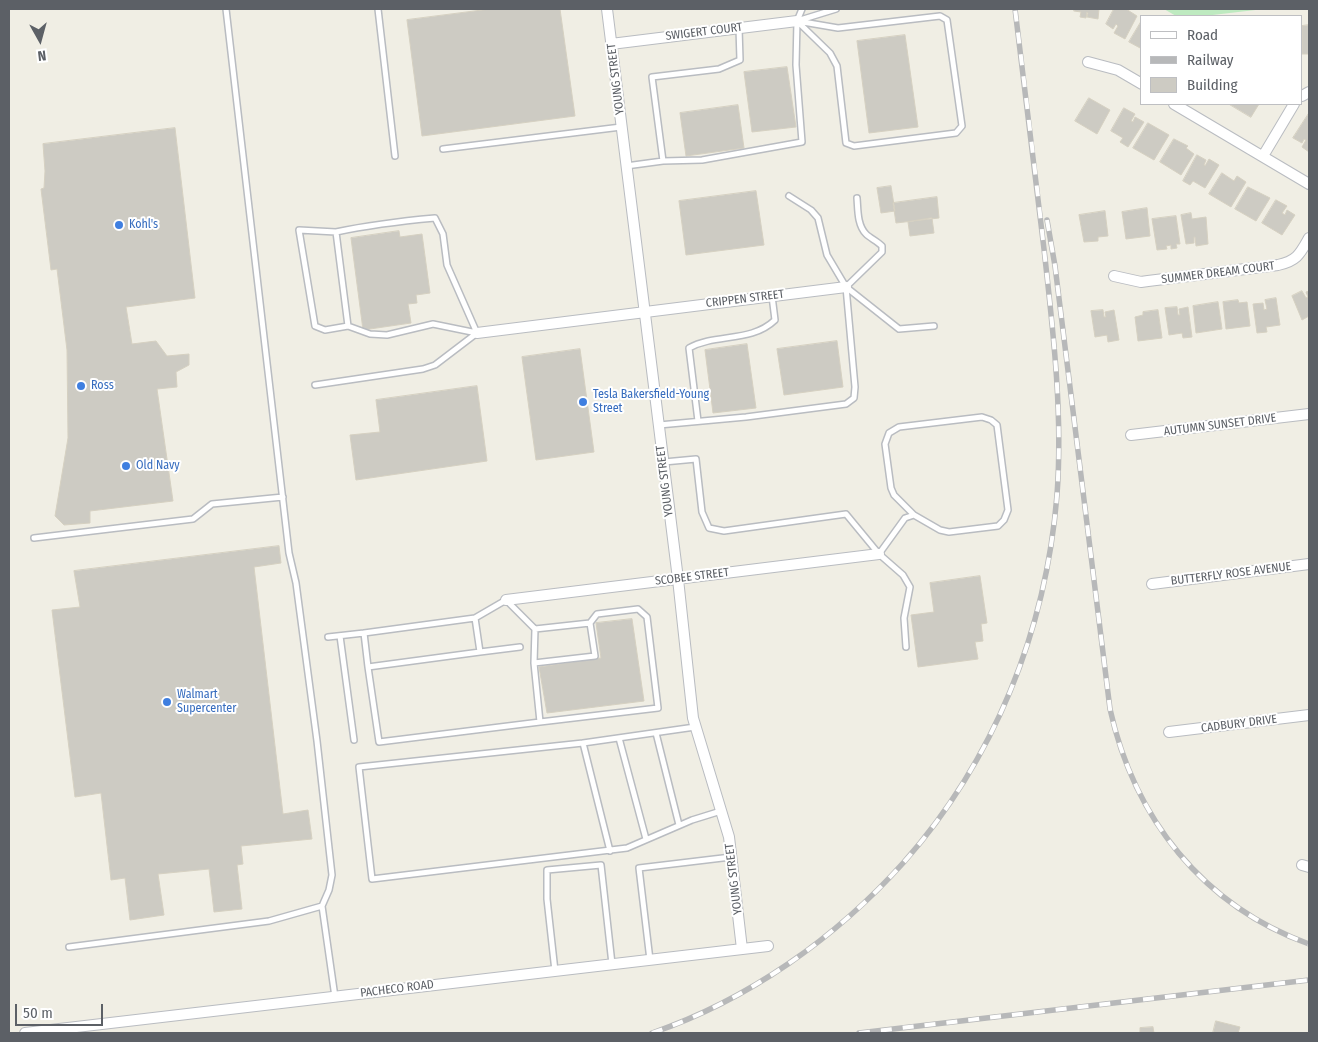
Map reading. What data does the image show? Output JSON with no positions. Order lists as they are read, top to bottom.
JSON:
{
  "streets": {
    "street": [
      "SWIGERT COURT",
      "YOUNG STREET",
      "SUMMER DREAM COURT",
      "CRIPPEN STREET",
      "AUTUMN SUNSET DRIVE",
      "BUTTERFLY ROSE AVENUE",
      "SCOBEE STREET",
      "CADBURY DRIVE",
      "PACHECO ROAD"
    ]
  },
  "crossings": [
    ["SWIGERT COURT", "YOUNG STREET"],
    ["YOUNG STREET", "CRIPPEN STREET"],
    ["YOUNG STREET", "SCOBEE STREET"],
    ["YOUNG STREET", "PACHECO ROAD"]
  ],
  "places": [
    "Kohl's",
    "Ross",
    "Tesla Bakersfield-Young Street",
    "Old Navy",
    "Walmart Supercenter"
  ],
  "legend": ["Road", "Railway", "Building"],
  "scale_bar": "50 m",
  "north": "bottom"
}
